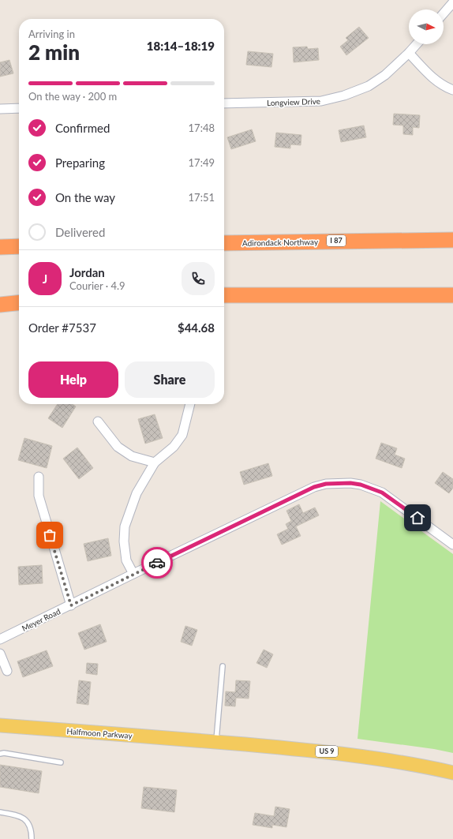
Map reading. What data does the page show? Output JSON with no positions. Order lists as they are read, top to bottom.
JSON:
{
  "streets": {
    "highway": ["I 87", "Adirondack Northway"],
    "main road": ["Halfmoon Parkway", "US 9"],
    "street": ["Longview Drive", "Meyer Road"]
  },
  "crossings": [
    ["Halfmoon Parkway", "US 9"]
  ],
  "north": "right",
  "page": {
    "heading": ["2 min", "Arriving in", "18:14–18:19"],
    "panel": [
      "Jordan",
      "Courier · 4.9",
      "Order #7537",
      "$44.68"
    ],
    "bar": "On the way · 200 m",
    "list": [
      ["Confirmed", "17:48"],
      ["Preparing", "17:49"],
      ["On the way", "17:51"],
      "Delivered"
    ],
    "round": "J",
    "buttons": ["Help", "Share"]
  }
}
